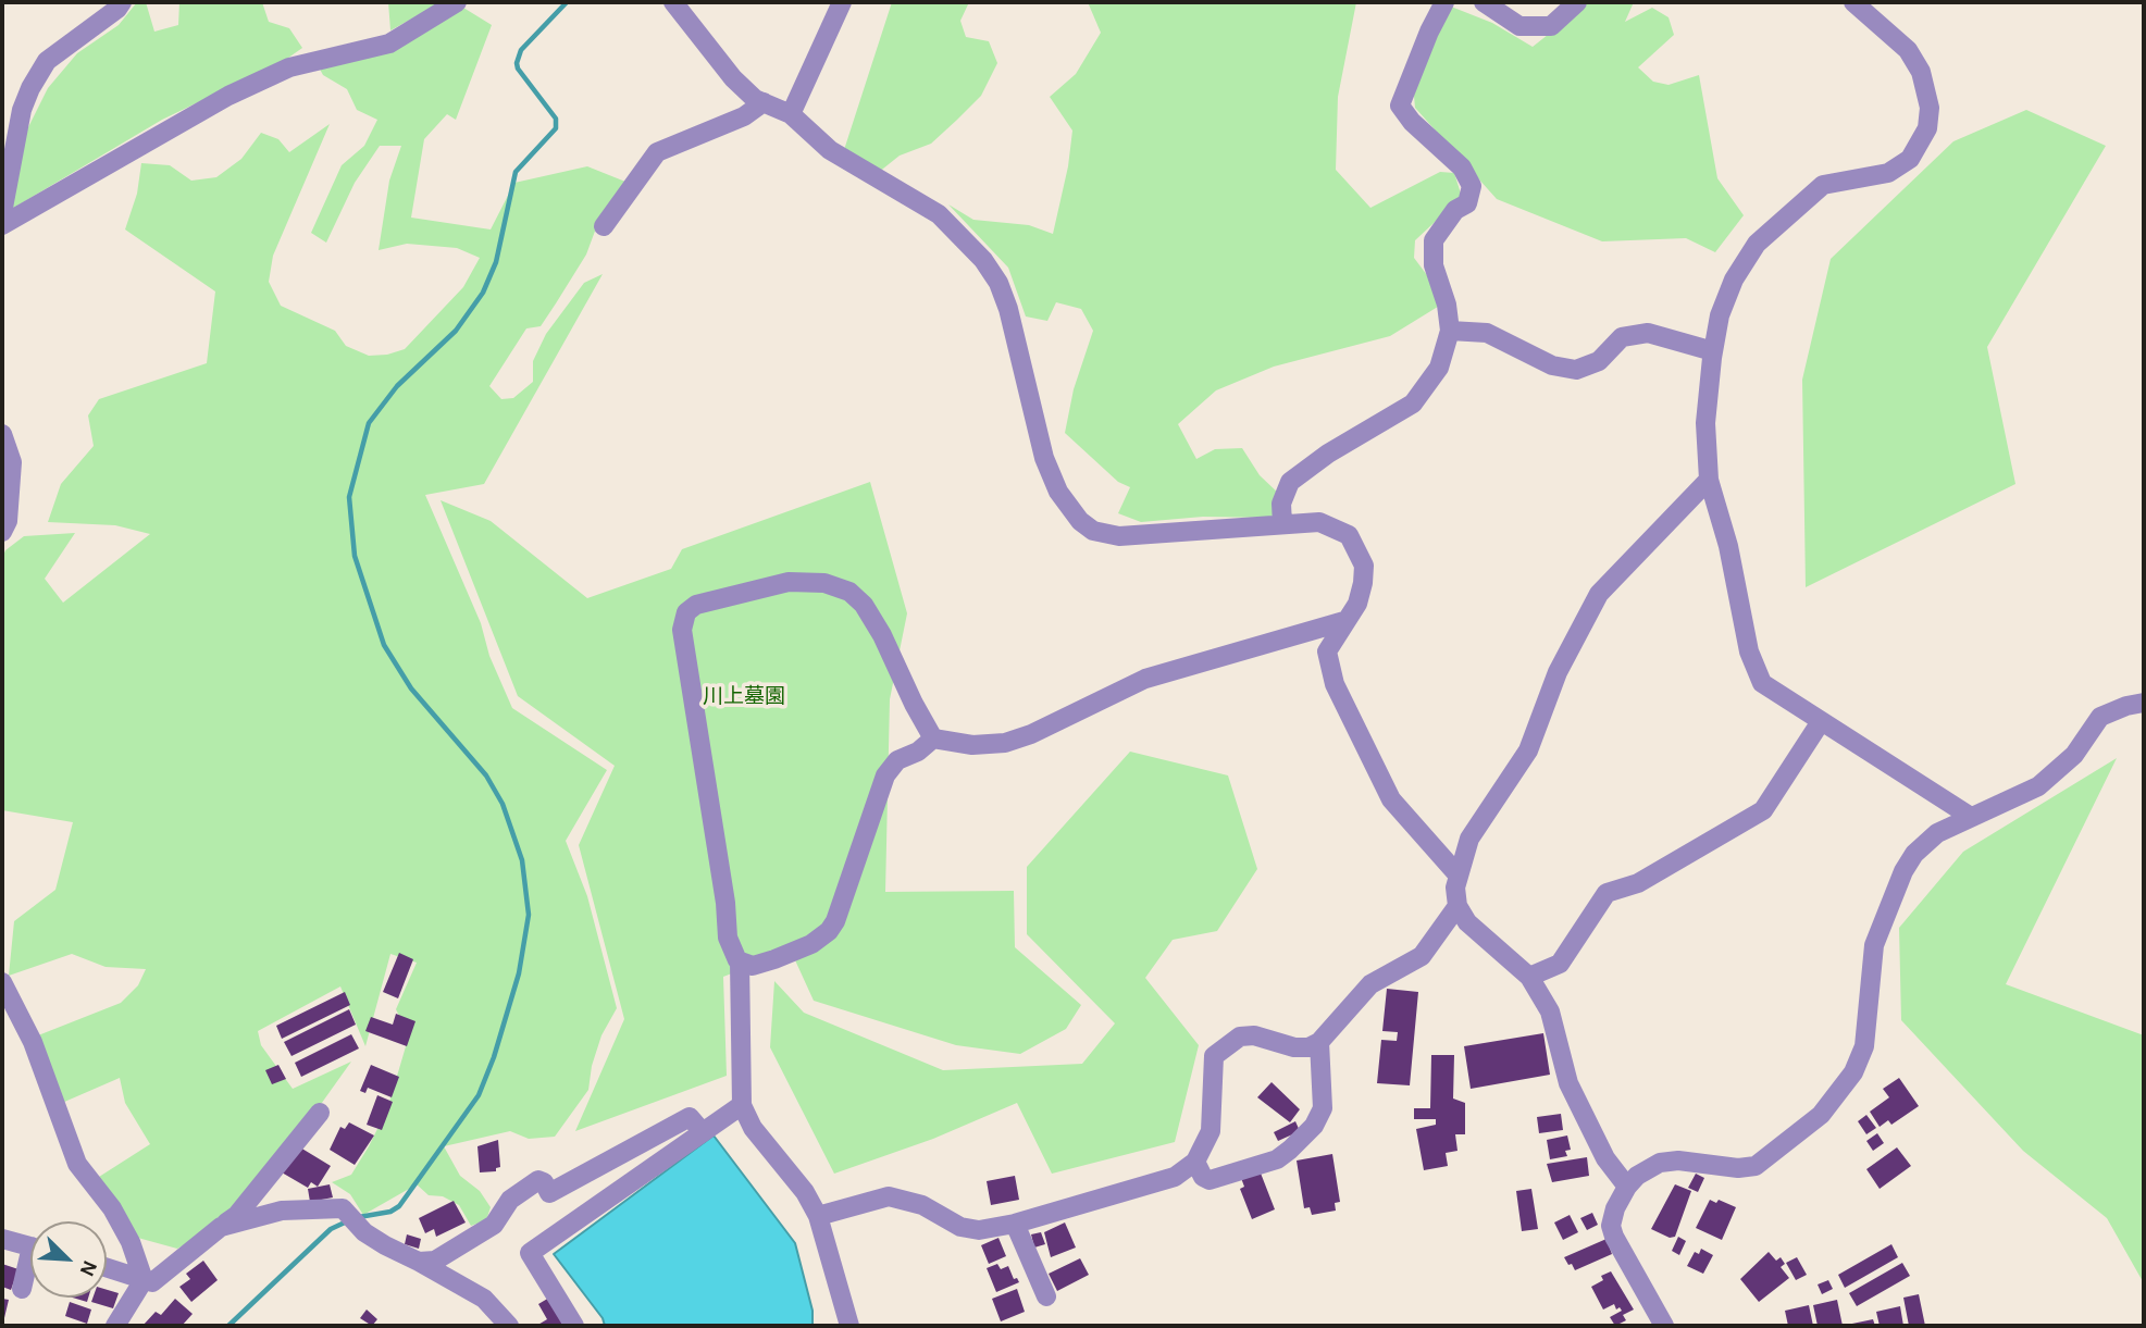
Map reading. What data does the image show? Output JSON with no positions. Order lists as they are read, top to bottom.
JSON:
{
  "parks": ["川上墓園"],
  "north": "bottom right"
}
